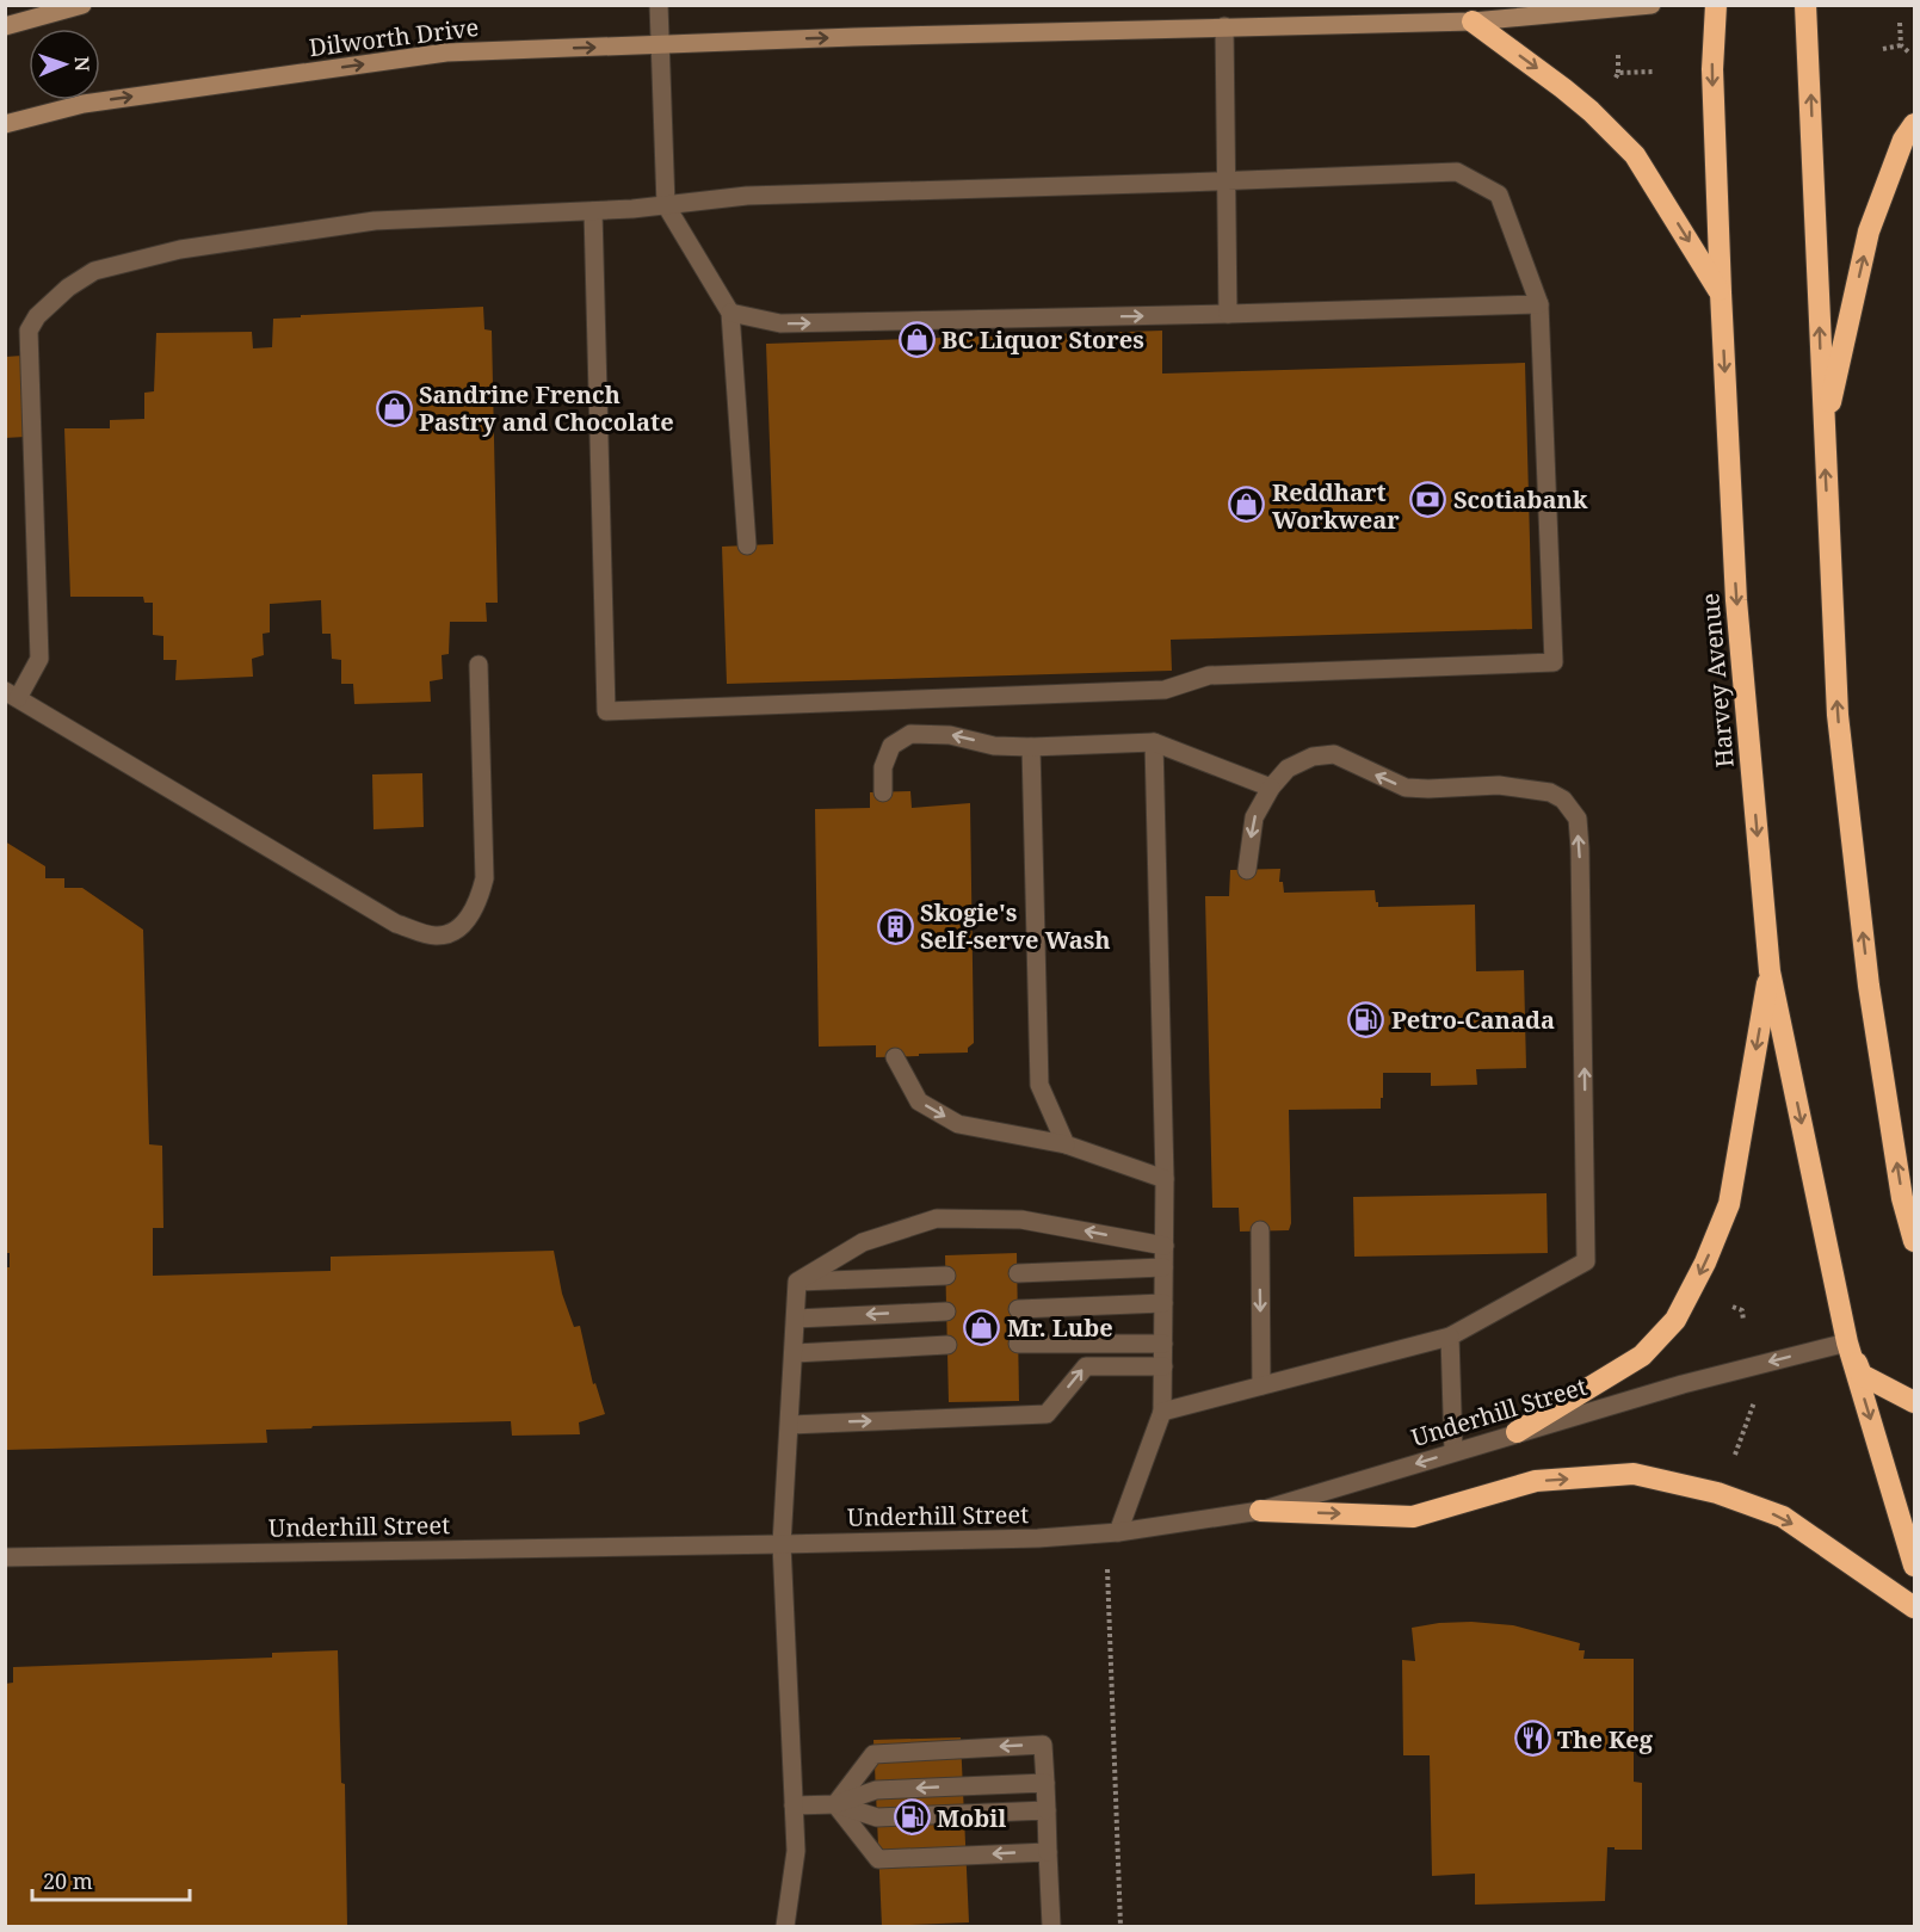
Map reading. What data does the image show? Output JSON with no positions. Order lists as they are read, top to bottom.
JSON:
{
  "streets": {
    "highway": ["Harvey Avenue"],
    "main road": ["Dilworth Drive"],
    "street": ["Underhill Street"]
  },
  "crossings": [
    ["Harvey Avenue", "Underhill Street"]
  ],
  "one_way": ["Dilworth Drive"],
  "places": {
    "shop": [
      "BC Liquor Stores",
      "Sandrine French Pastry and Chocolate",
      "Reddhart Workwear",
      "Mr. Lube"
    ],
    "bank": ["Scotiabank"],
    "building": ["Skogie's Self-serve Wash"],
    "fuel station": ["Petro-Canada", "Mobil"],
    "restaurant": ["The Keg"]
  },
  "scale_bar": "20 m",
  "north": "right"
}
